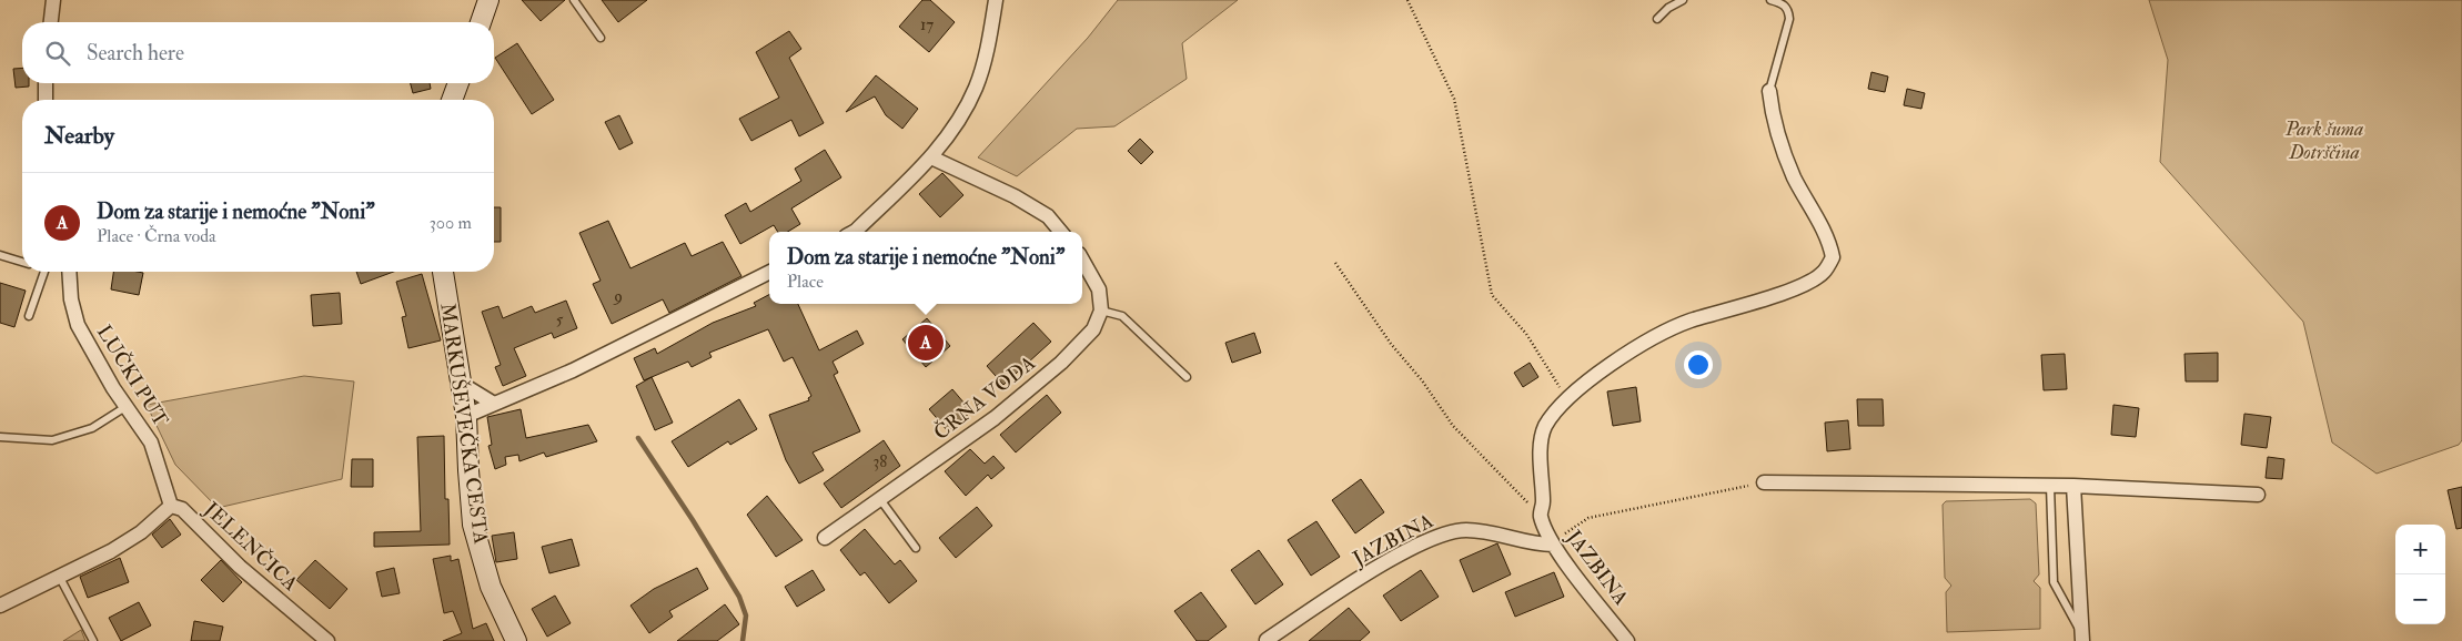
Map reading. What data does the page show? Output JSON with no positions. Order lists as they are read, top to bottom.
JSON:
{
  "streets": {
    "main road": ["MARKUŠEVEČKA CESTA"],
    "street": [
      "LUČKI PUT",
      "ČRNA VODA",
      "JAZBINA",
      "JELENČICA"
    ]
  },
  "crossings": [
    ["LUČKI PUT", "JELENČICA"]
  ],
  "parks": ["Park šuma Dotrščina"],
  "house_numbers": [
    "17",
    "9",
    "5",
    "38"
  ],
  "page": {
    "search": "Search here",
    "heading": "Nearby",
    "list": [
      {
        "mark": "A",
        "name": "Dom za starije i nemoćne \"Noni\"",
        "note": "Place · Črna voda",
        "value": "300 m"
      }
    ],
    "popup": ["Dom za starije i nemoćne \"Noni\"", "Place"],
    "pins": "A",
    "map_buttons": ["+", "−"]
  }
}
